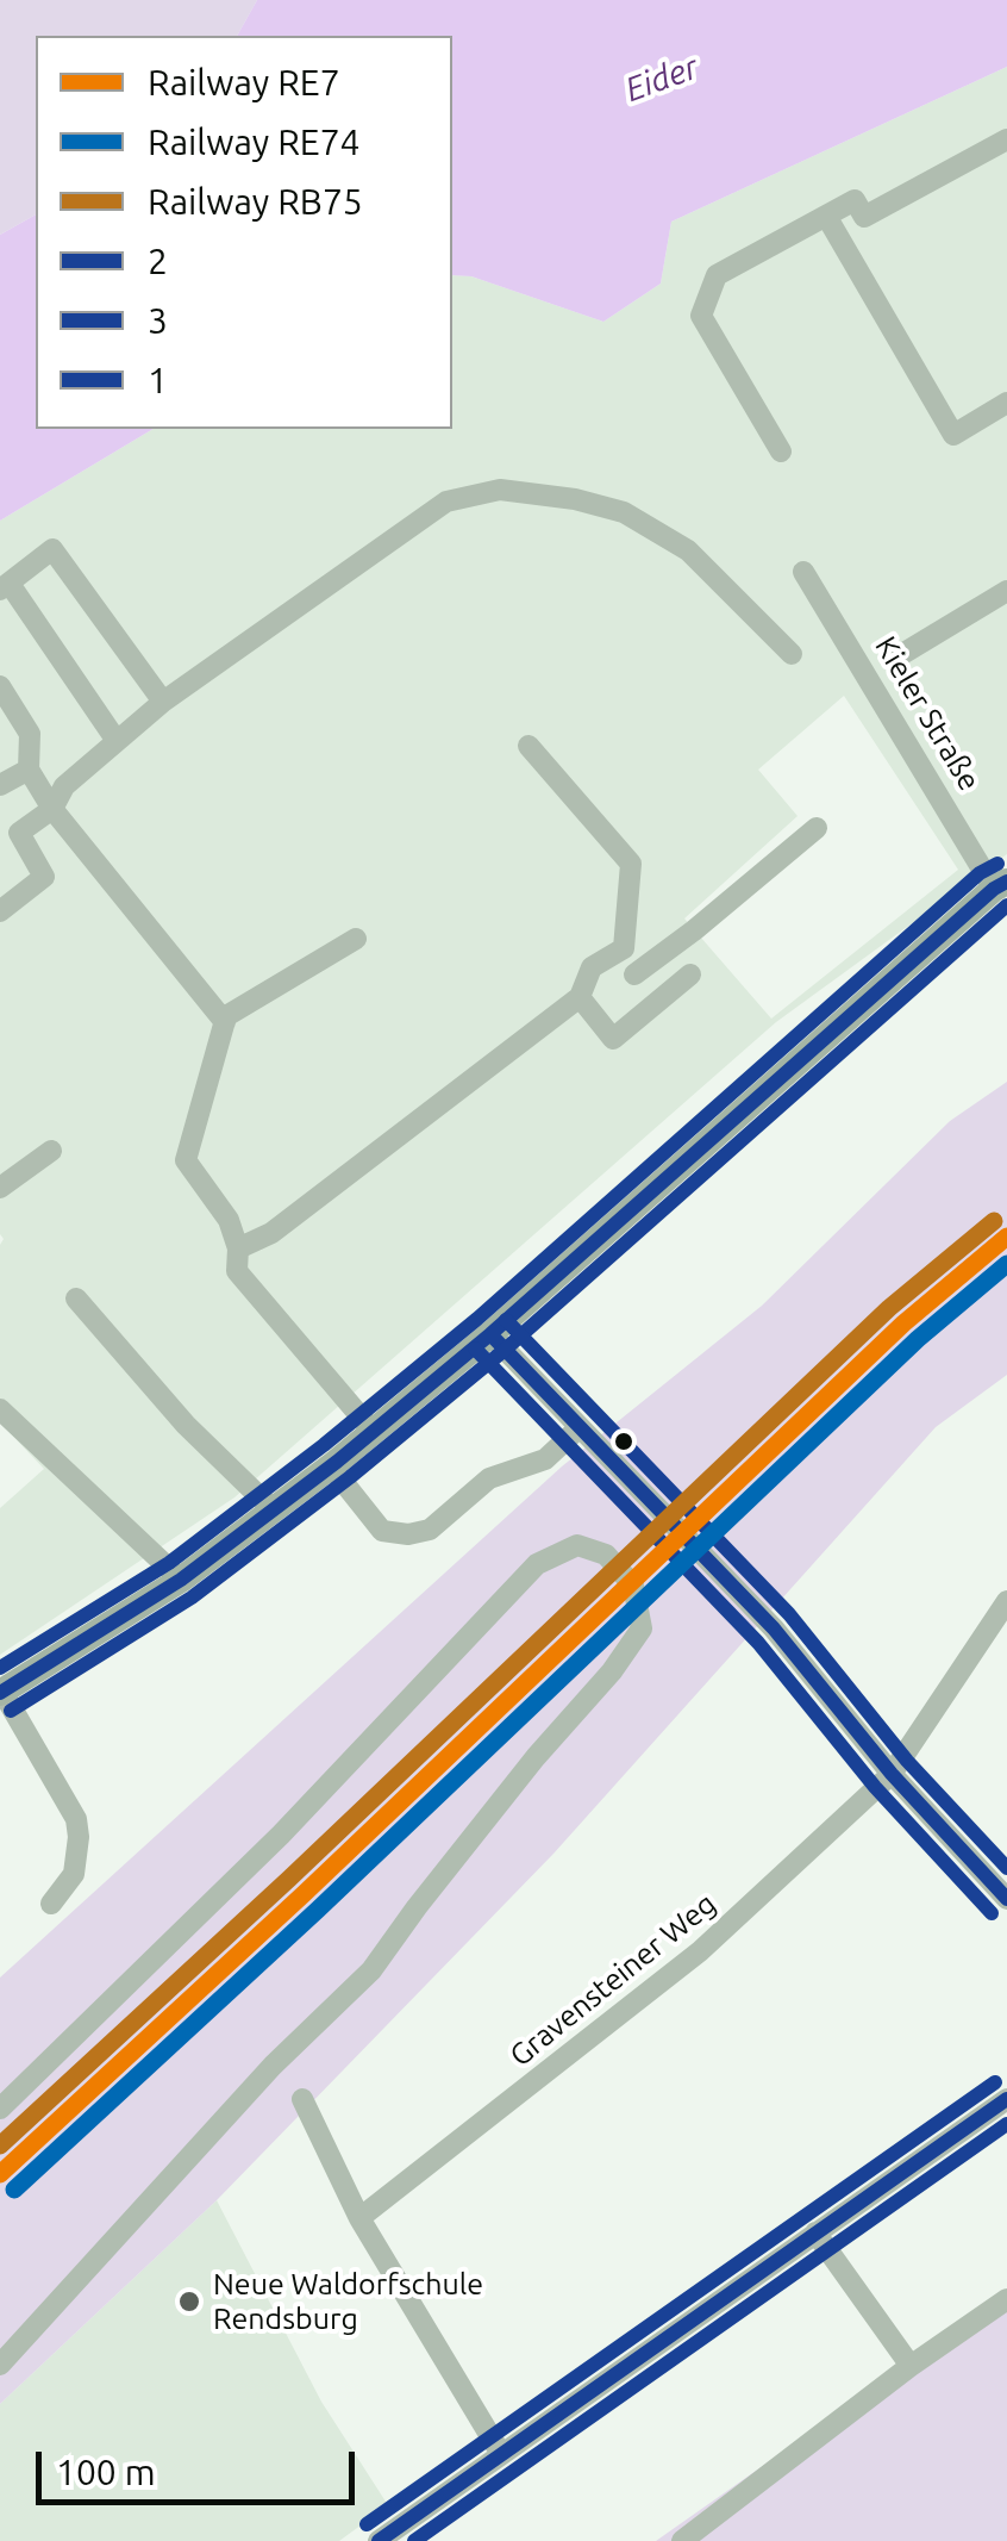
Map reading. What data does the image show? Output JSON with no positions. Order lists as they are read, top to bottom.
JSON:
{
  "streets": {
    "main road": ["Kieler Straße"],
    "street": ["Gravensteiner Weg"]
  },
  "water": ["Eider"],
  "places": ["Neue Waldorfschule Rendsburg"],
  "lines": [
    "transit line 1",
    "transit line 2",
    "transit line 3",
    "rail line RB75",
    "rail line RE7",
    "rail line RE74"
  ],
  "legend": [
    "Railway RE7",
    "Railway RE74",
    "Railway RB75",
    "2",
    "3",
    "1"
  ],
  "scale_bar": "100 m"
}
